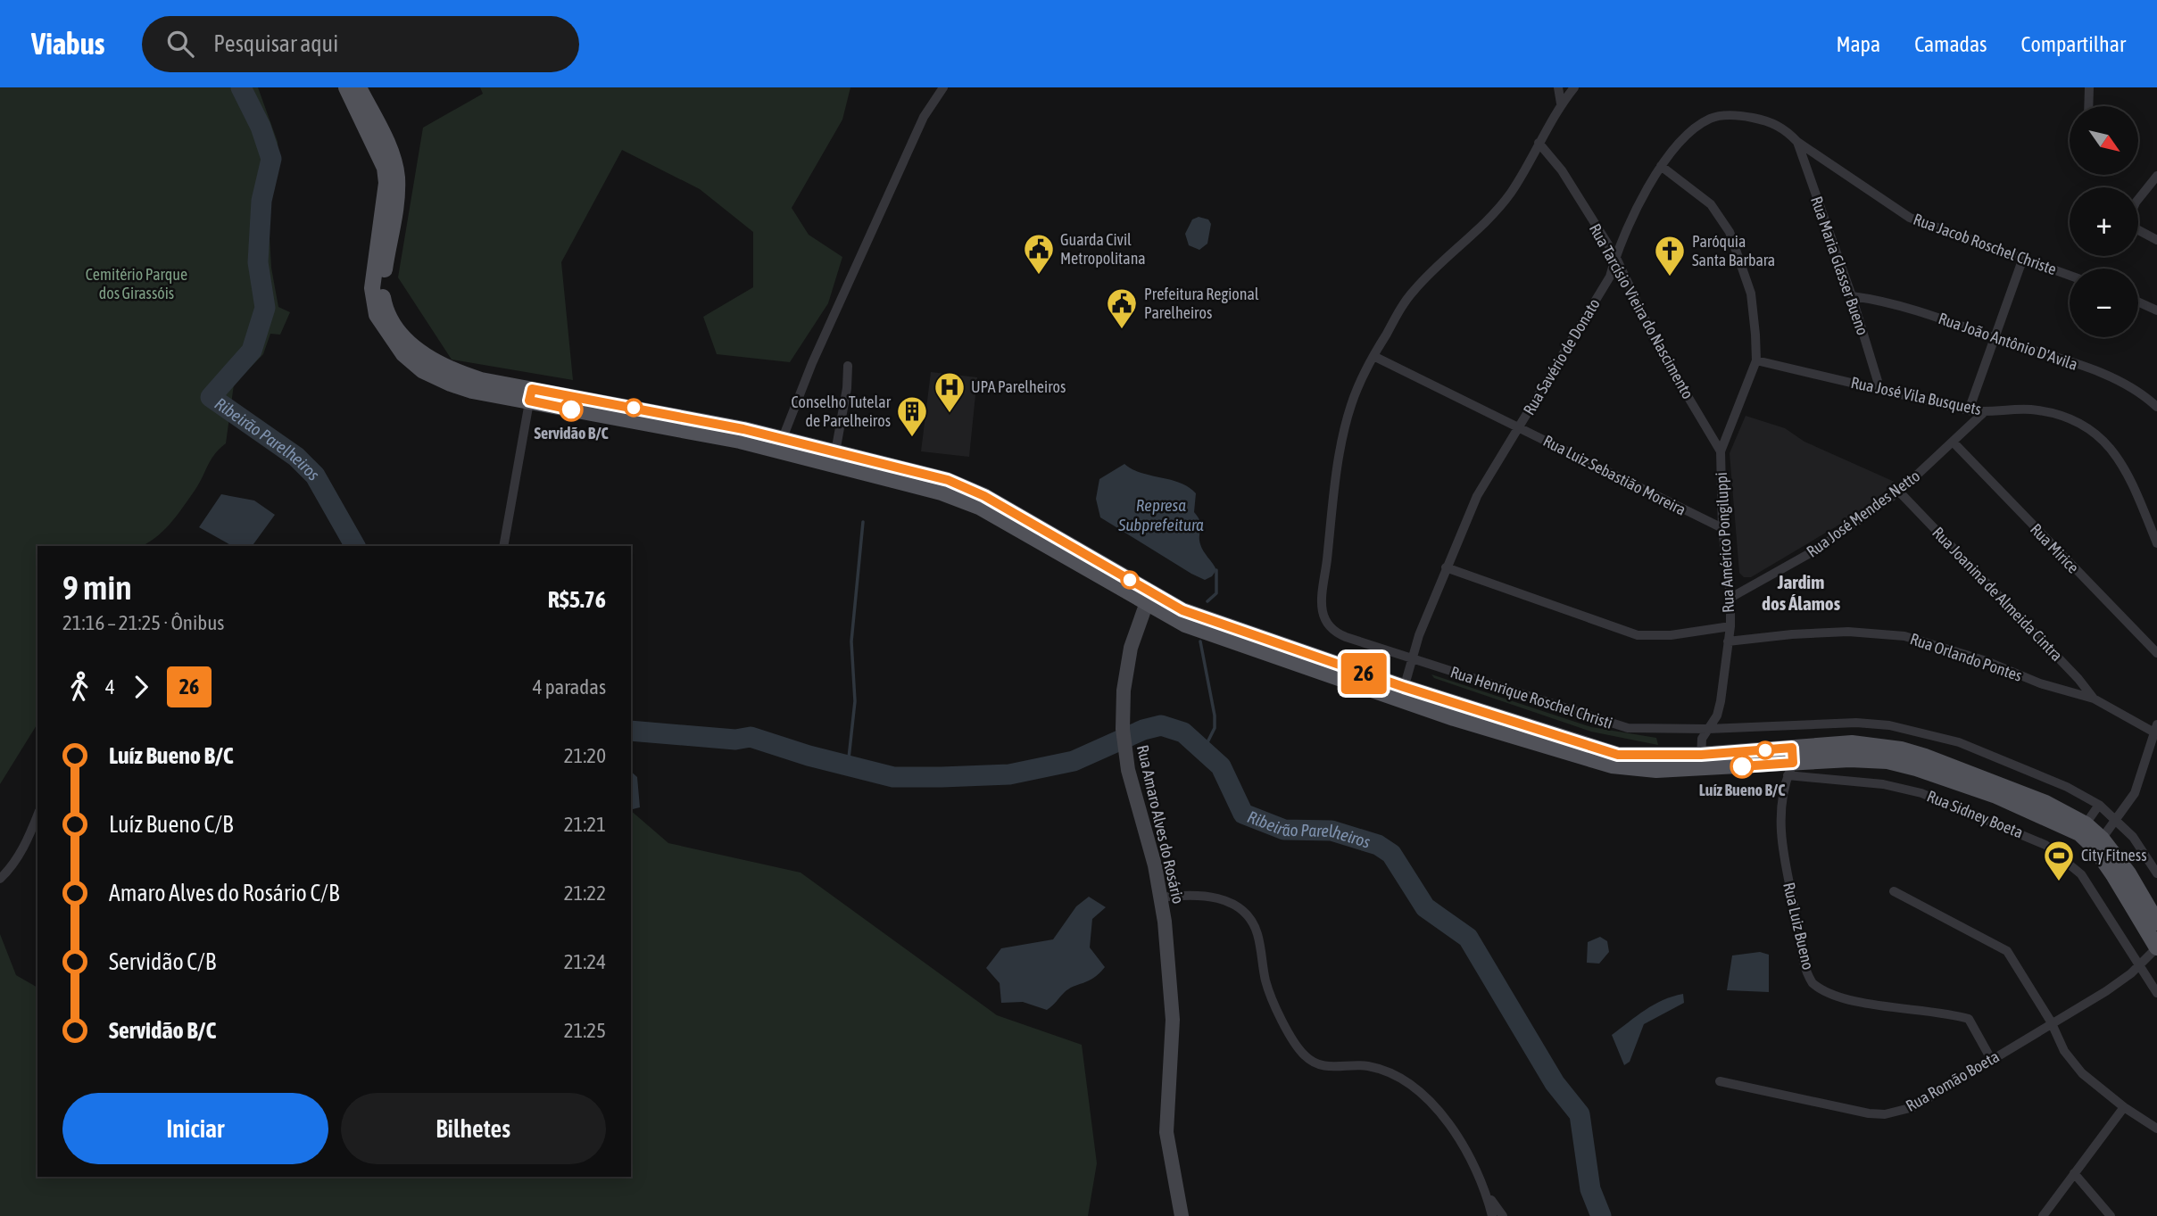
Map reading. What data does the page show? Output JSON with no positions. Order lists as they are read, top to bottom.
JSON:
{
  "streets": {
    "street": [
      "Rua Jacob Roschel Christe",
      "Rua Maria Glasser Bueno",
      "Rua Tarcísio Vieira do Nascimento",
      "Rua João Antônio D'Avila",
      "Rua Savério de Donato",
      "Rua José Vila Busquets",
      "Rua Luiz Sebastião Moreira",
      "Rua José Mendes Netto",
      "Rua Américo Pongiluppi",
      "Rua Mirice",
      "Rua Joanina de Almeida Cintra",
      "Rua Orlando Pontes",
      "Rua Henrique Roschel Christi",
      "Rua Sidney Boeta",
      "Rua Amaro Alves do Rosário",
      "Rua Luiz Bueno",
      "Rua Romão Boeta"
    ]
  },
  "crossings": [
    ["Rua Jacob Roschel Christe", "Rua Maria Glasser Bueno"],
    ["Rua Jacob Roschel Christe", "Rua Savério de Donato"],
    ["Rua Maria Glasser Bueno", "Rua João Antônio D'Avila"],
    ["Rua Maria Glasser Bueno", "Rua Savério de Donato"],
    ["Rua Maria Glasser Bueno", "Rua José Vila Busquets"],
    ["Rua Tarcísio Vieira do Nascimento", "Rua Savério de Donato"],
    ["Rua Tarcísio Vieira do Nascimento", "Rua Américo Pongiluppi"],
    ["Rua Savério de Donato", "Rua Luiz Sebastião Moreira"],
    ["Rua Savério de Donato", "Rua Américo Pongiluppi"],
    ["Rua Savério de Donato", "Rua Henrique Roschel Christi"],
    ["Rua José Vila Busquets", "Rua José Mendes Netto"],
    ["Rua José Vila Busquets", "Rua Américo Pongiluppi"],
    ["Rua Luiz Sebastião Moreira", "Rua Américo Pongiluppi"],
    ["Rua Luiz Sebastião Moreira", "Rua Henrique Roschel Christi"],
    ["Rua José Mendes Netto", "Rua Américo Pongiluppi"],
    ["Rua José Mendes Netto", "Rua Mirice"],
    ["Rua José Mendes Netto", "Rua Joanina de Almeida Cintra"],
    ["Rua Américo Pongiluppi", "Rua Orlando Pontes"],
    ["Rua Américo Pongiluppi", "Rua Henrique Roschel Christi"],
    ["Rua Joanina de Almeida Cintra", "Rua Orlando Pontes"],
    ["Rua Sidney Boeta", "Rua Luiz Bueno"],
    ["Rua Sidney Boeta", "Rua Romão Boeta"],
    ["Rua Luiz Bueno", "Rua Romão Boeta"]
  ],
  "districts": ["Jardim dos Álamos"],
  "water": ["Ribeirão Parelheiros", "Represa Subprefeitura"],
  "parks": ["Cemitério Parque dos Girassóis"],
  "places": {
    "public building": ["Guarda Civil Metropolitana", "Prefeitura Regional Parelheiros"],
    "church": ["Paróquia Santa Barbara"],
    "other": ["Servidão B/C", "Luíz Bueno B/C"],
    "hospital": ["UPA Parelheiros"],
    "building": ["Conselho Tutelar de Parelheiros"],
    "sports": ["City Fitness"]
  },
  "lines": ["bus line 26"],
  "north": "bottom right",
  "page": {
    "header": "Viabus",
    "search": "Pesquisar aqui",
    "nav": ["Mapa", "Camadas", "Compartilhar"],
    "on_map": "26",
    "map_buttons": ["+", "−"],
    "heading": ["9 min", "21:16 – 21:25 · Ônibus", "R$5.76"],
    "legs": ["4", "26", "4 paradas"],
    "list": [
      {
        "name": "Luíz Bueno B/C",
        "value": "21:20"
      },
      {
        "name": "Luíz Bueno C/B",
        "value": "21:21"
      },
      {
        "name": "Amaro Alves do Rosário C/B",
        "value": "21:22"
      },
      {
        "name": "Servidão C/B",
        "value": "21:24"
      },
      {
        "name": "Servidão B/C",
        "value": "21:25"
      }
    ],
    "buttons": ["Iniciar", "Bilhetes"]
  }
}
